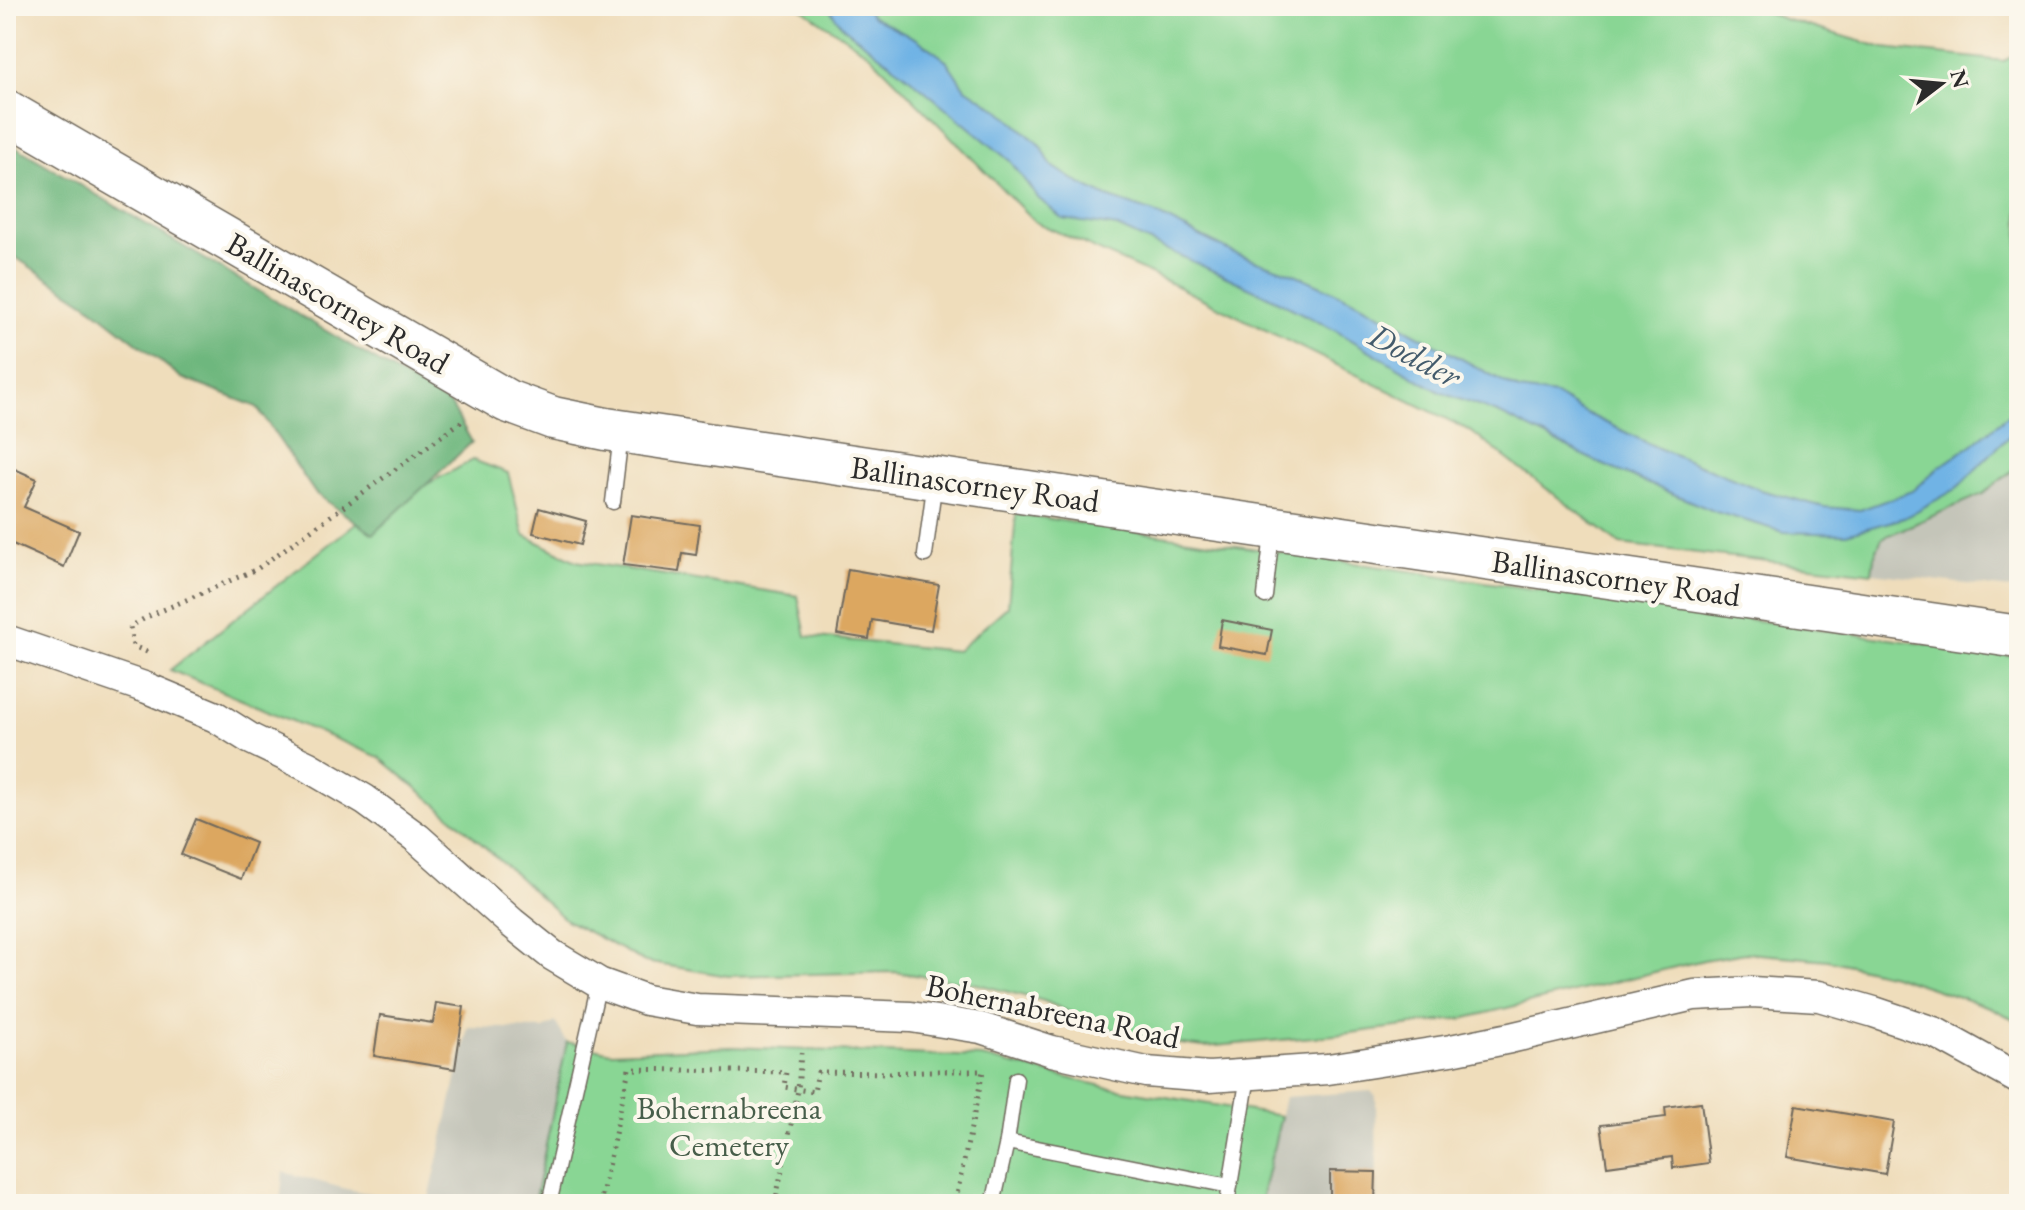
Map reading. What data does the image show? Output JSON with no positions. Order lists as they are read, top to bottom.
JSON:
{
  "streets": {
    "main road": ["Ballinascorney Road"],
    "street": ["Bohernabreena Road"]
  },
  "water": ["Dodder"],
  "parks": ["Bohernabreena Cemetery"],
  "north": "right"
}
